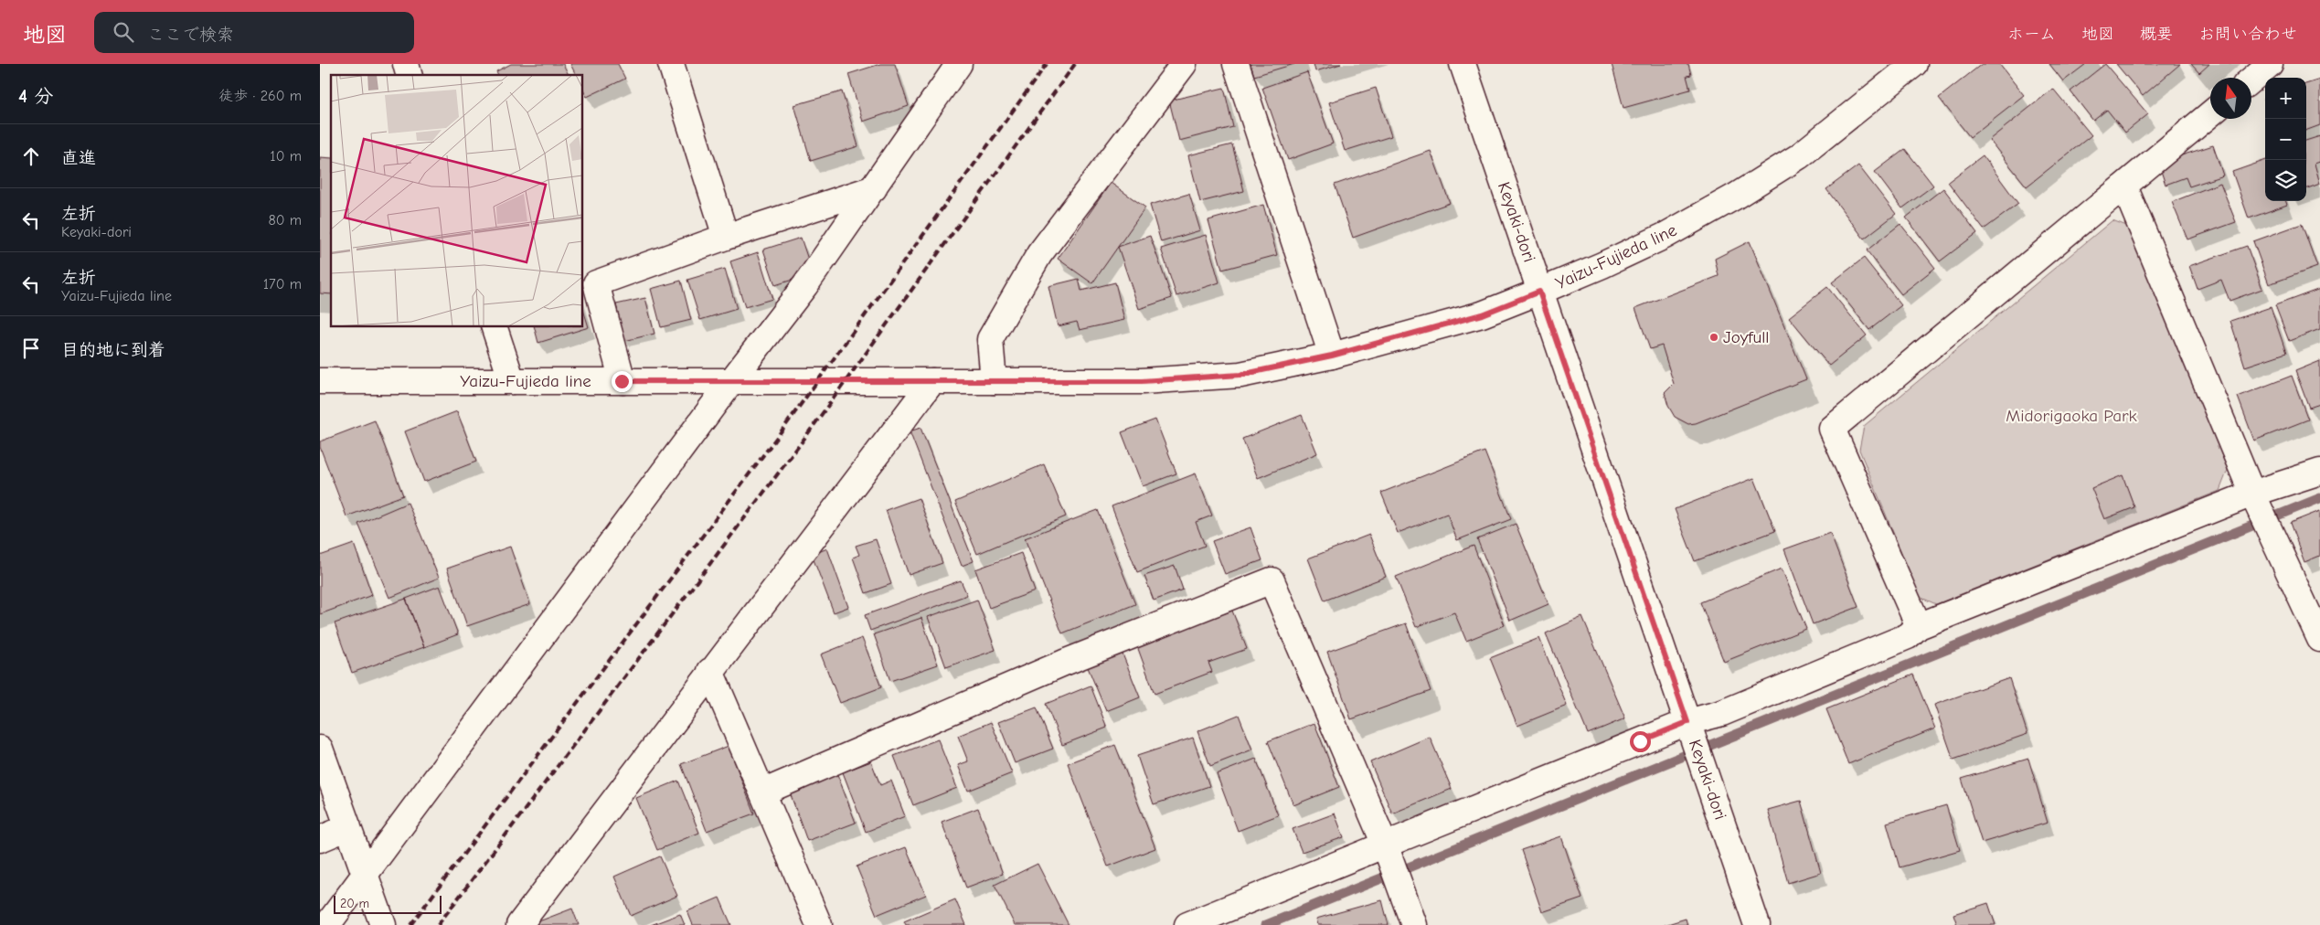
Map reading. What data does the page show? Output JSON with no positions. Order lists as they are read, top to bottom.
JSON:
{
  "streets": {
    "street": ["Keyaki-dori", "Yaizu-Fujieda line"]
  },
  "crossings": [
    ["Keyaki-dori", "Yaizu-Fujieda line"]
  ],
  "parks": ["Midorigaoka Park"],
  "places": ["Joyfull"],
  "scale_bar": "20 m",
  "north": "top",
  "page": {
    "header": "地図",
    "search": "ここで検索",
    "nav": [
      "ホーム",
      "地図",
      "概要",
      "お問い合わせ"
    ],
    "heading": ["4 分", "徒歩 · 260 m"],
    "map_buttons": ["+", "−"],
    "list": [
      ["直進", "10 m"],
      ["左折", "Keyaki-dori", "80 m"],
      ["左折", "Yaizu-Fujieda line", "170 m"],
      "目的地に到着"
    ],
    "scale": "20 m"
  }
}
